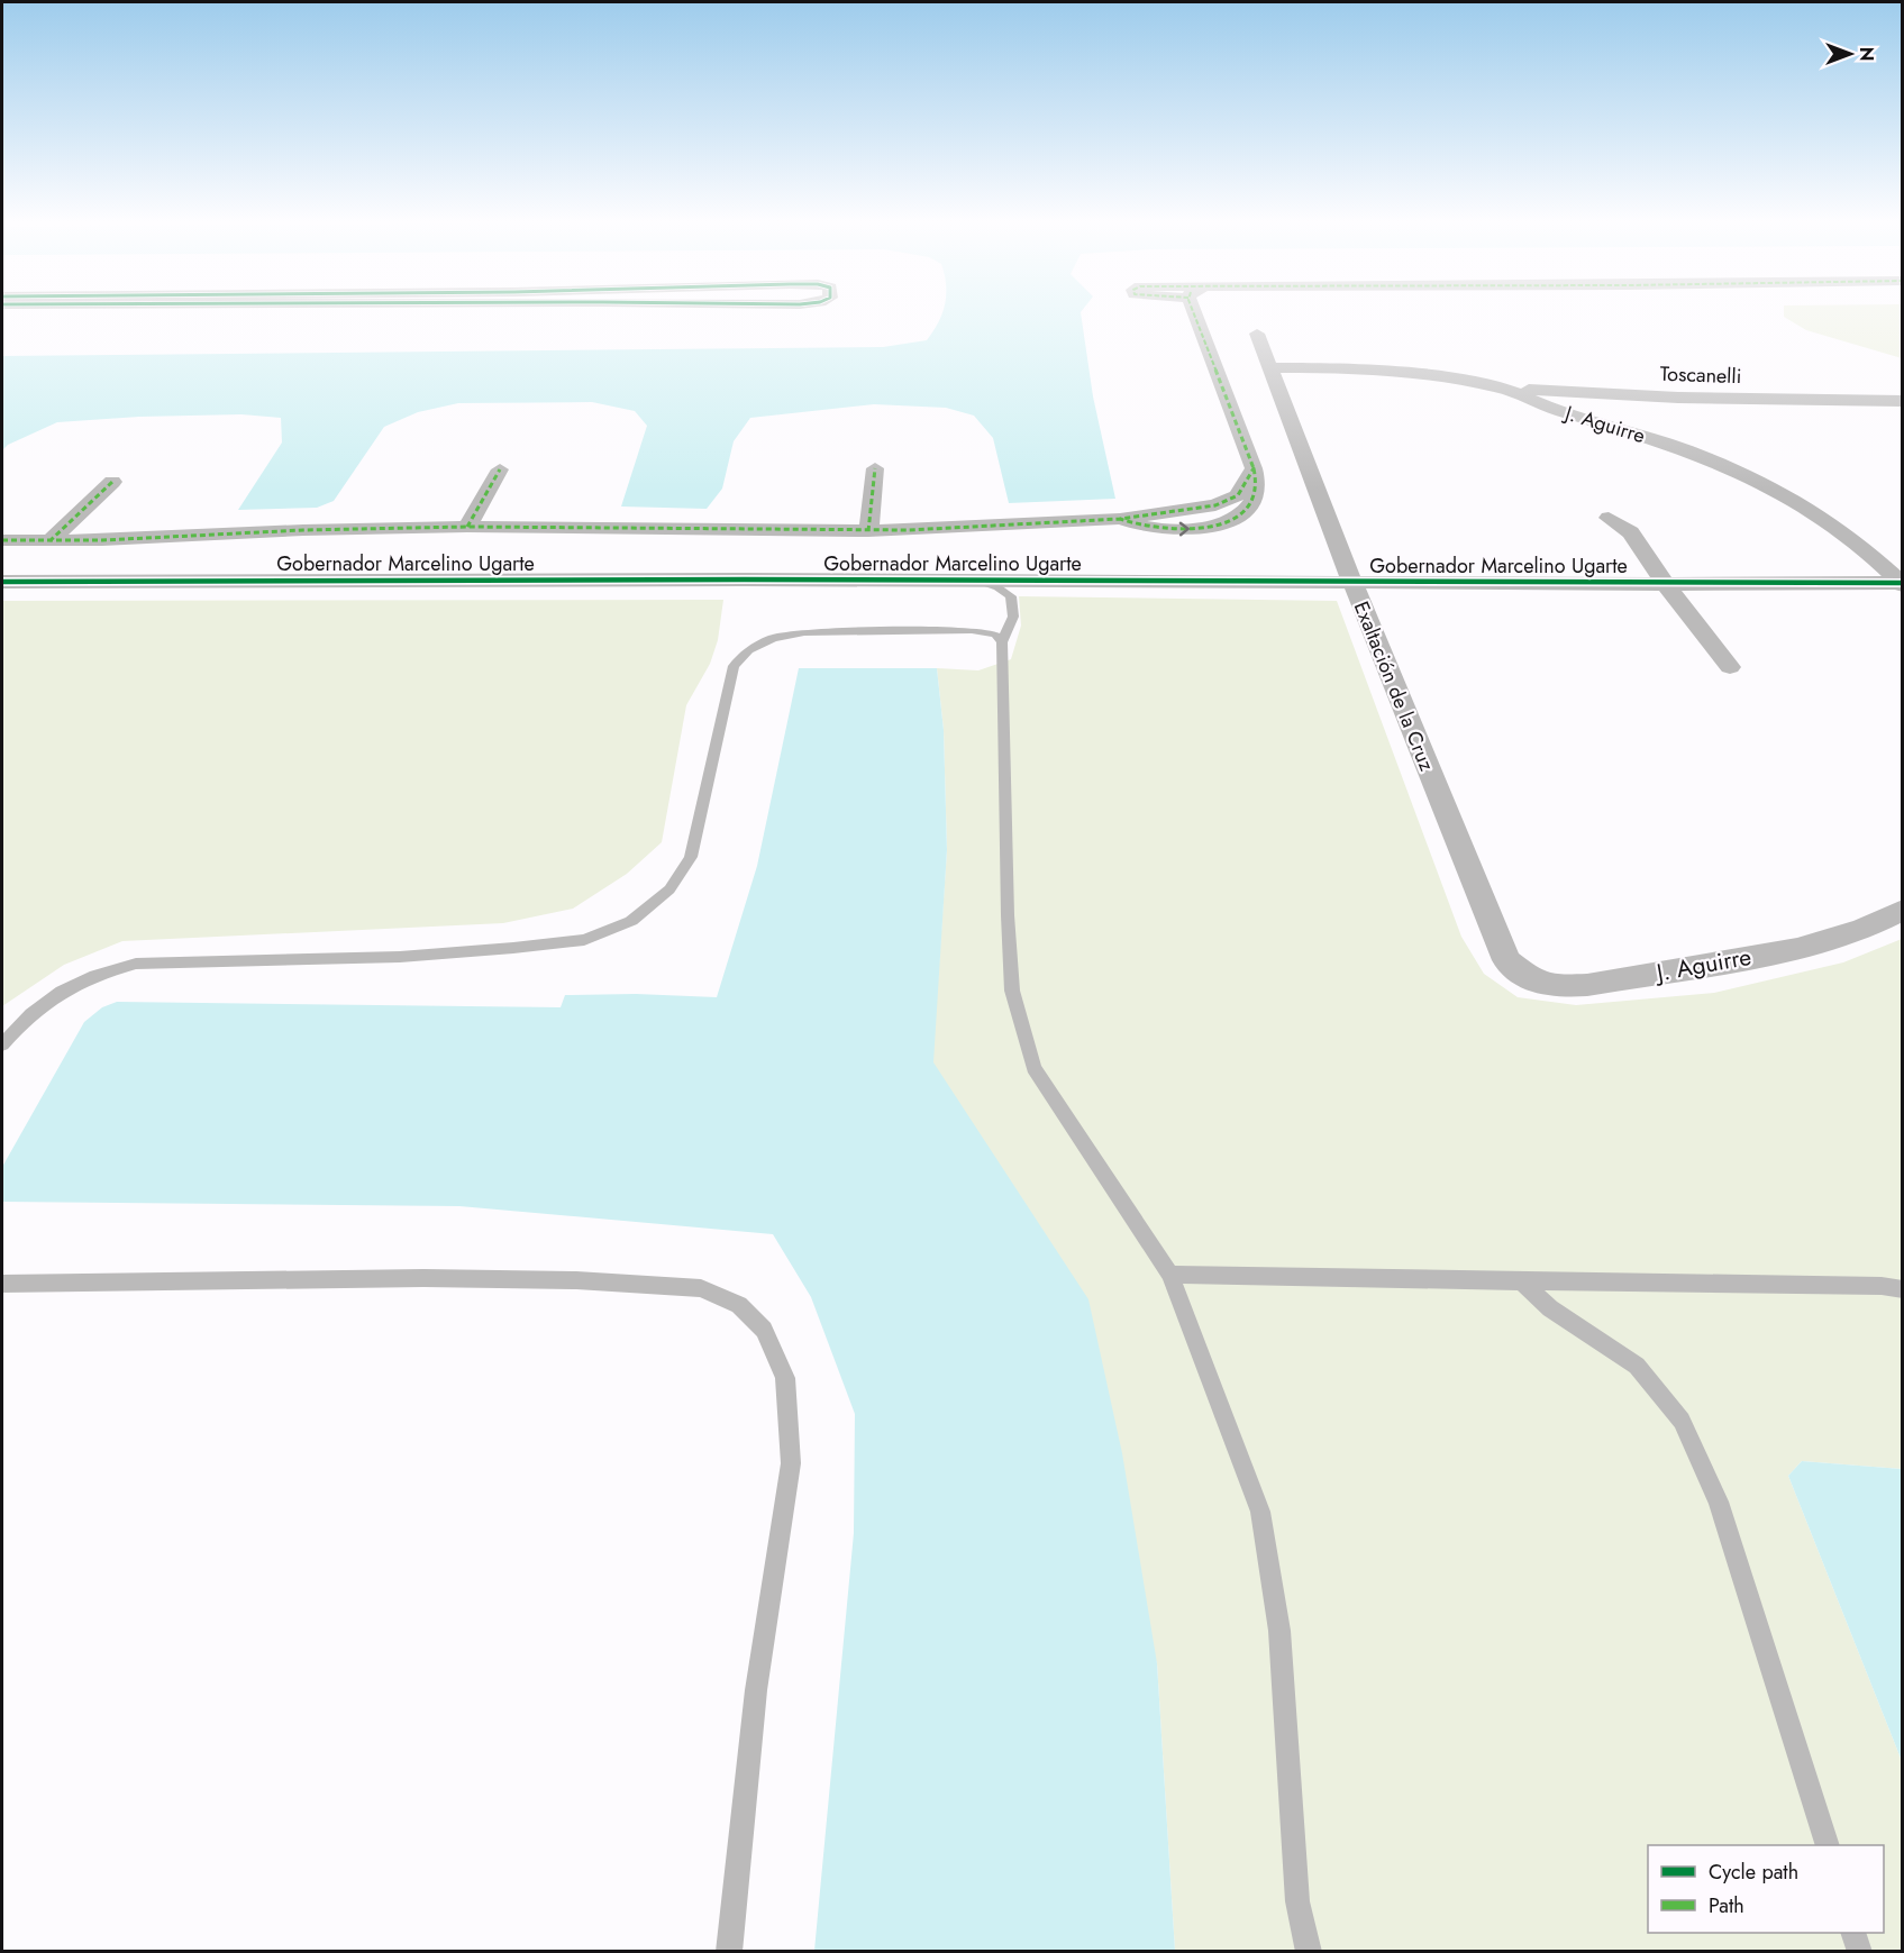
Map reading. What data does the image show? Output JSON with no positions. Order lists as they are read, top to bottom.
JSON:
{
  "streets": {
    "street": [
      "Toscanelli",
      "J. Aguirre",
      "Gobernador Marcelino Ugarte",
      "Exaltación de la Cruz"
    ]
  },
  "crossings": [
    ["Toscanelli", "J. Aguirre"],
    ["J. Aguirre", "Gobernador Marcelino Ugarte"],
    ["J. Aguirre", "Exaltación de la Cruz"],
    ["Gobernador Marcelino Ugarte", "Exaltación de la Cruz"]
  ],
  "legend": ["Cycle path", "Path"],
  "north": "right"
}
